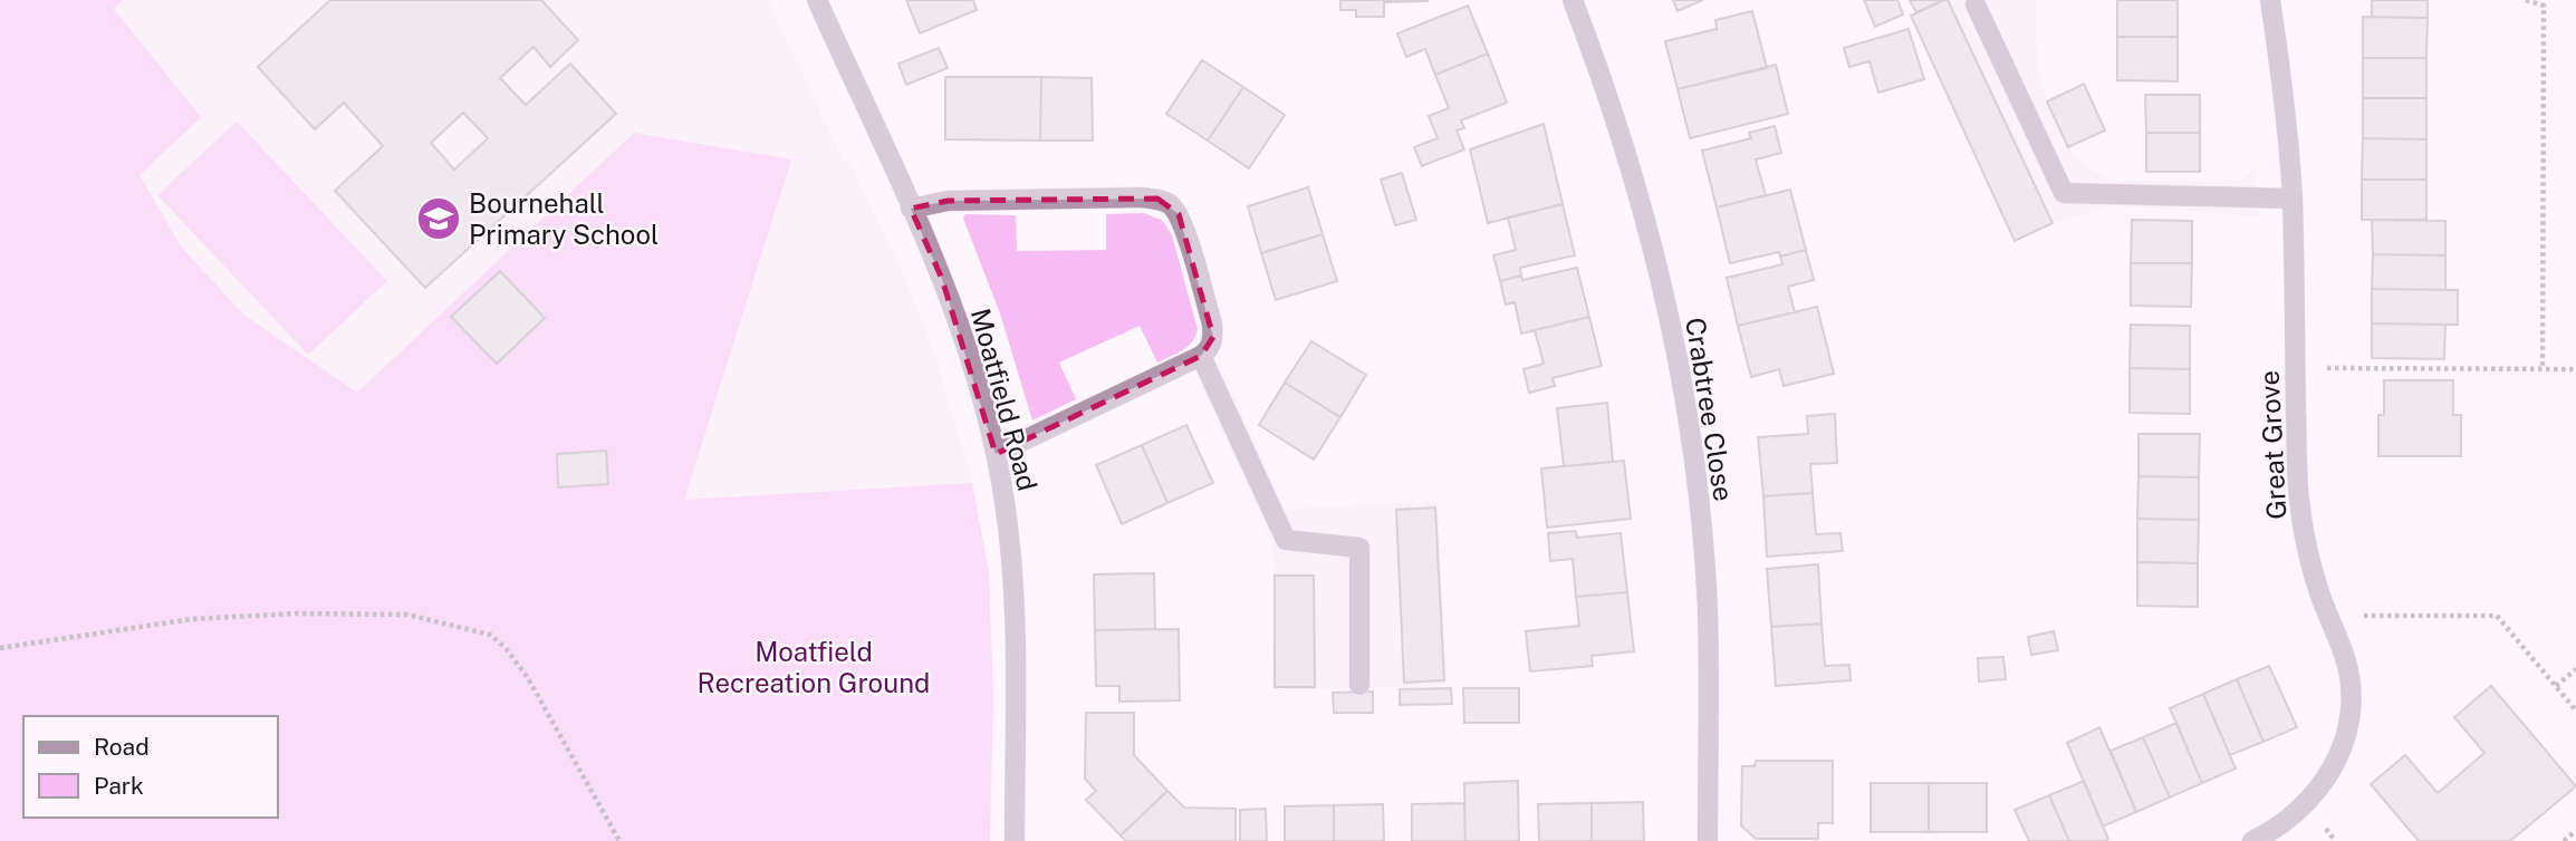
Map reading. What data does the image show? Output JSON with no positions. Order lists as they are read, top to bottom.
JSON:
{
  "streets": {
    "street": ["Moatfield Road", "Crabtree Close", "Great Grove"]
  },
  "parks": ["Moatfield Recreation Ground"],
  "places": {
    "school or university": ["Bournehall Primary School"]
  },
  "legend": ["Road", "Park"]
}
